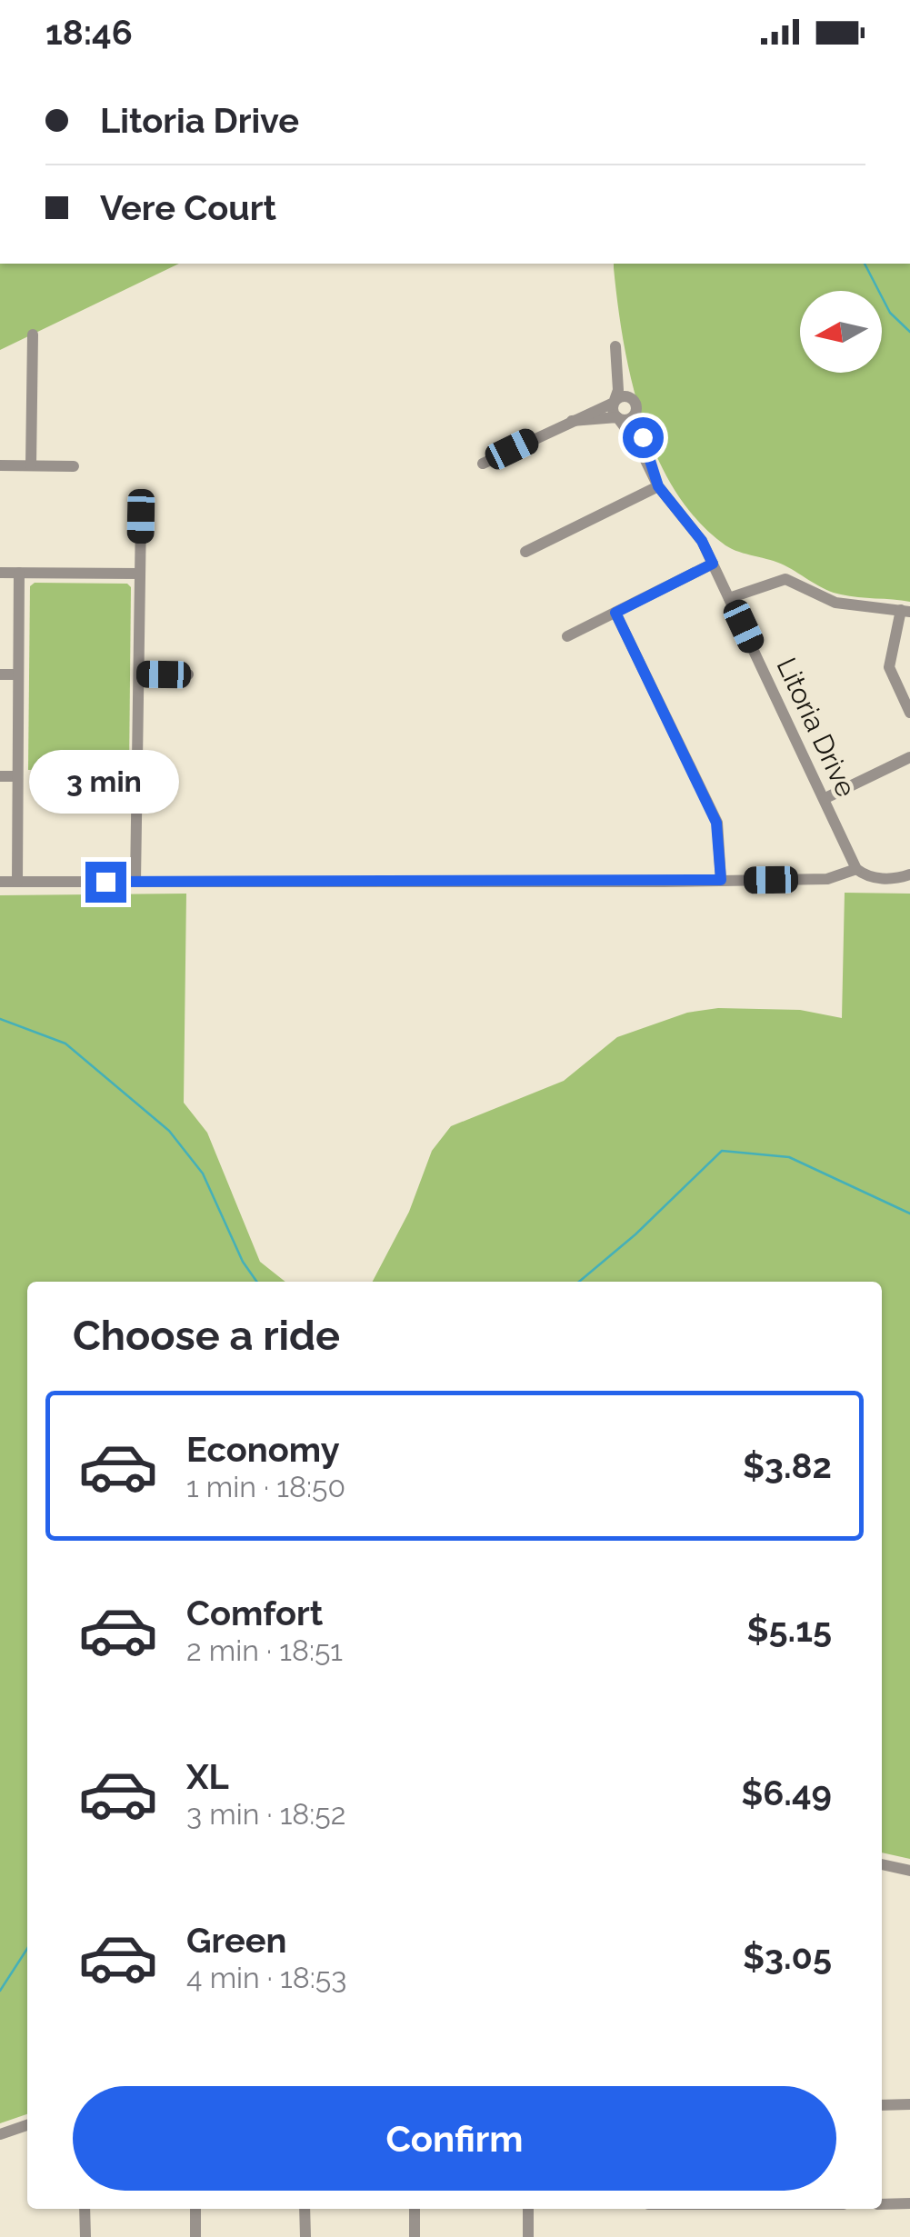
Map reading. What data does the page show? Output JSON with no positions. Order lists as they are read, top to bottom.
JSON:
{
  "streets": {
    "street": ["Litoria Drive"]
  },
  "north": "left",
  "page": {
    "status": "18:46",
    "banner": ["Litoria Drive", "Vere Court"],
    "bubble": "3 min",
    "heading": "Choose a ride",
    "list": [
      {
        "name": "Economy",
        "note": "1 min · 18:50",
        "value": "$3.82"
      },
      {
        "name": "Comfort",
        "note": "2 min · 18:51",
        "value": "$5.15"
      },
      {
        "name": "XL",
        "note": "3 min · 18:52",
        "value": "$6.49"
      },
      {
        "name": "Green",
        "note": "4 min · 18:53",
        "value": "$3.05"
      }
    ],
    "buttons": "Confirm"
  }
}
